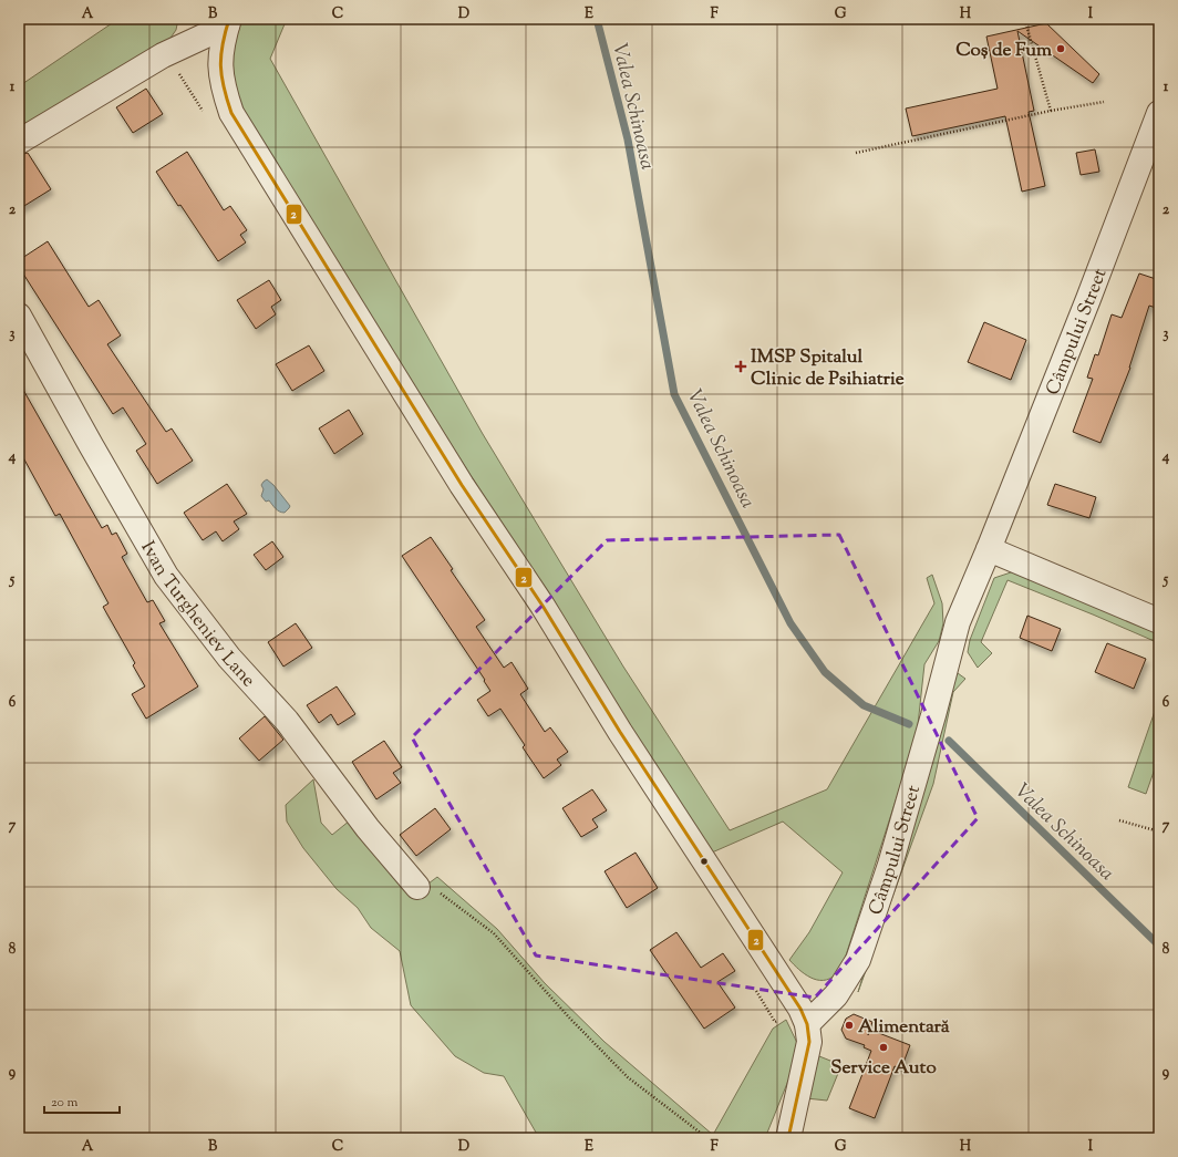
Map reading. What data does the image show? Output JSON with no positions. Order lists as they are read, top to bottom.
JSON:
{
  "streets": {
    "street": ["Câmpului Street", "Ivan Turgheniev Lane"]
  },
  "water": ["Valea Schinoasa"],
  "places": {
    "other": ["Coș de Fum", "Alimentară", "Service Auto"],
    "health": ["IMSP Spitalul Clinic de Psihiatrie"]
  },
  "lines": ["transit line 2"],
  "scale_bar": "20 m",
  "grid": {
    "columns": [
      "A",
      "B",
      "C",
      "D",
      "E",
      "F",
      "G",
      "H",
      "I"
    ],
    "rows": [
      "1",
      "2",
      "3",
      "4",
      "5",
      "6",
      "7",
      "8",
      "9"
    ]
  }
}
